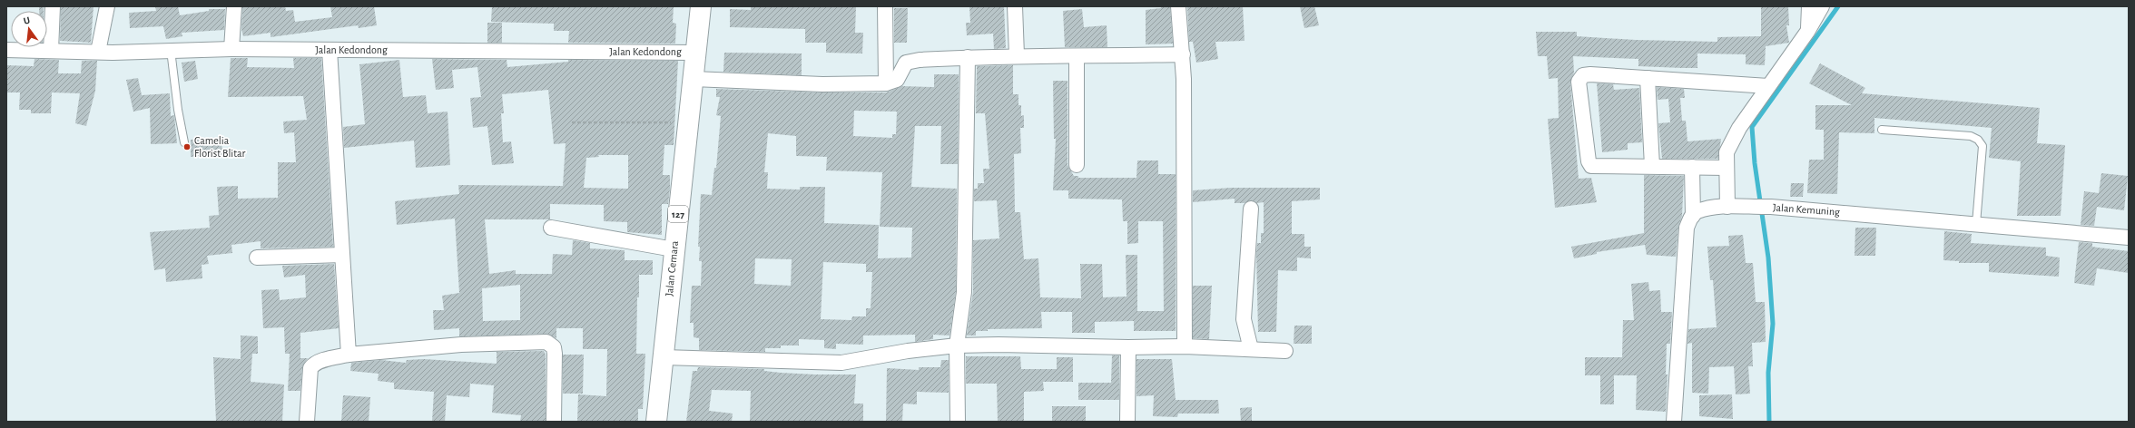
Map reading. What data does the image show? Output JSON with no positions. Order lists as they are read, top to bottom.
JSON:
{
  "streets": {
    "main road": ["127", "Jalan Cemara"],
    "street": ["Jalan Kedondong", "Jalan Kemuning"]
  },
  "crossings": [
    ["Jalan Kedondong", "Jalan Cemara"]
  ],
  "places": ["Camelia Florist Blitar"],
  "north": "top"
}
